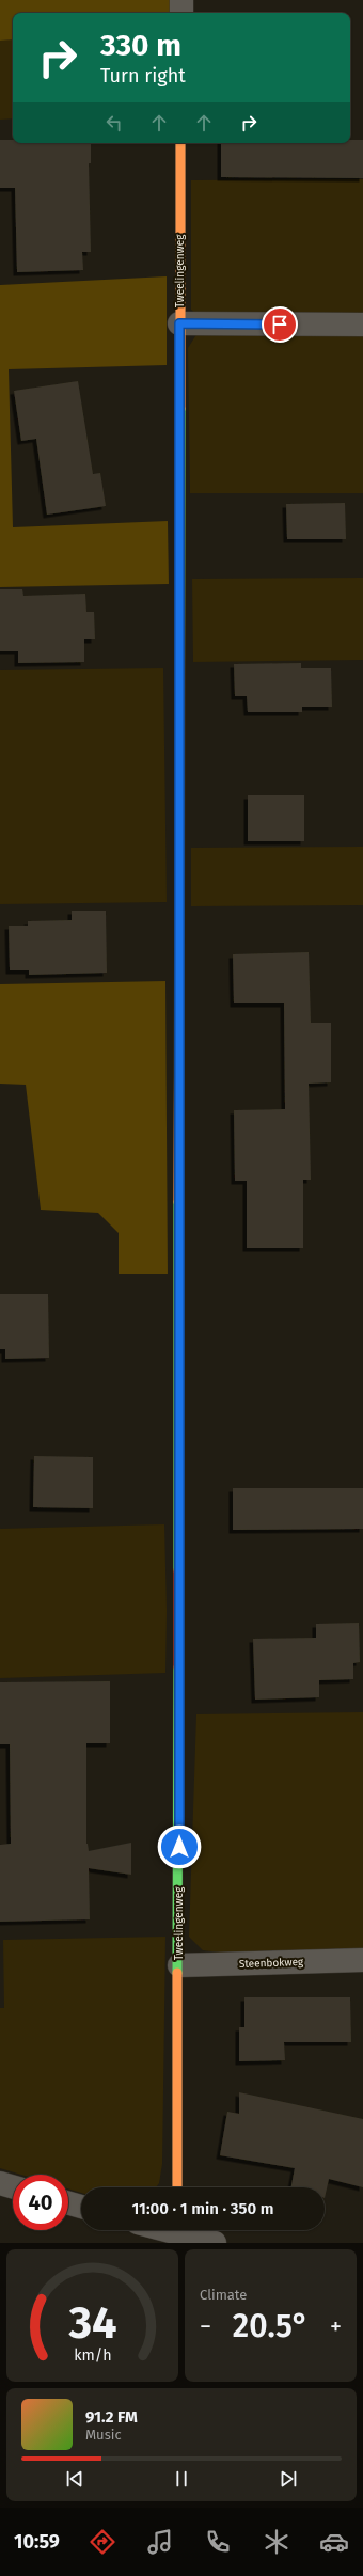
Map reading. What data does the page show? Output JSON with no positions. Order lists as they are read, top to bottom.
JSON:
{
  "streets": {
    "street": ["Tweelingenweg", "Steenbokweg"]
  },
  "crossings": [
    ["Tweelingenweg", "Steenbokweg"]
  ],
  "page": {
    "turn": ["330 m", "Turn right"],
    "limit": "40",
    "trip": "11:00 · 1 min · 350 m",
    "tile": "Climate",
    "heat": ["−", "20.5°", "+"],
    "song": ["91.2 FM", "Music"],
    "tabs": "10:59",
    "gauge": ["34", "km/h"]
  }
}
